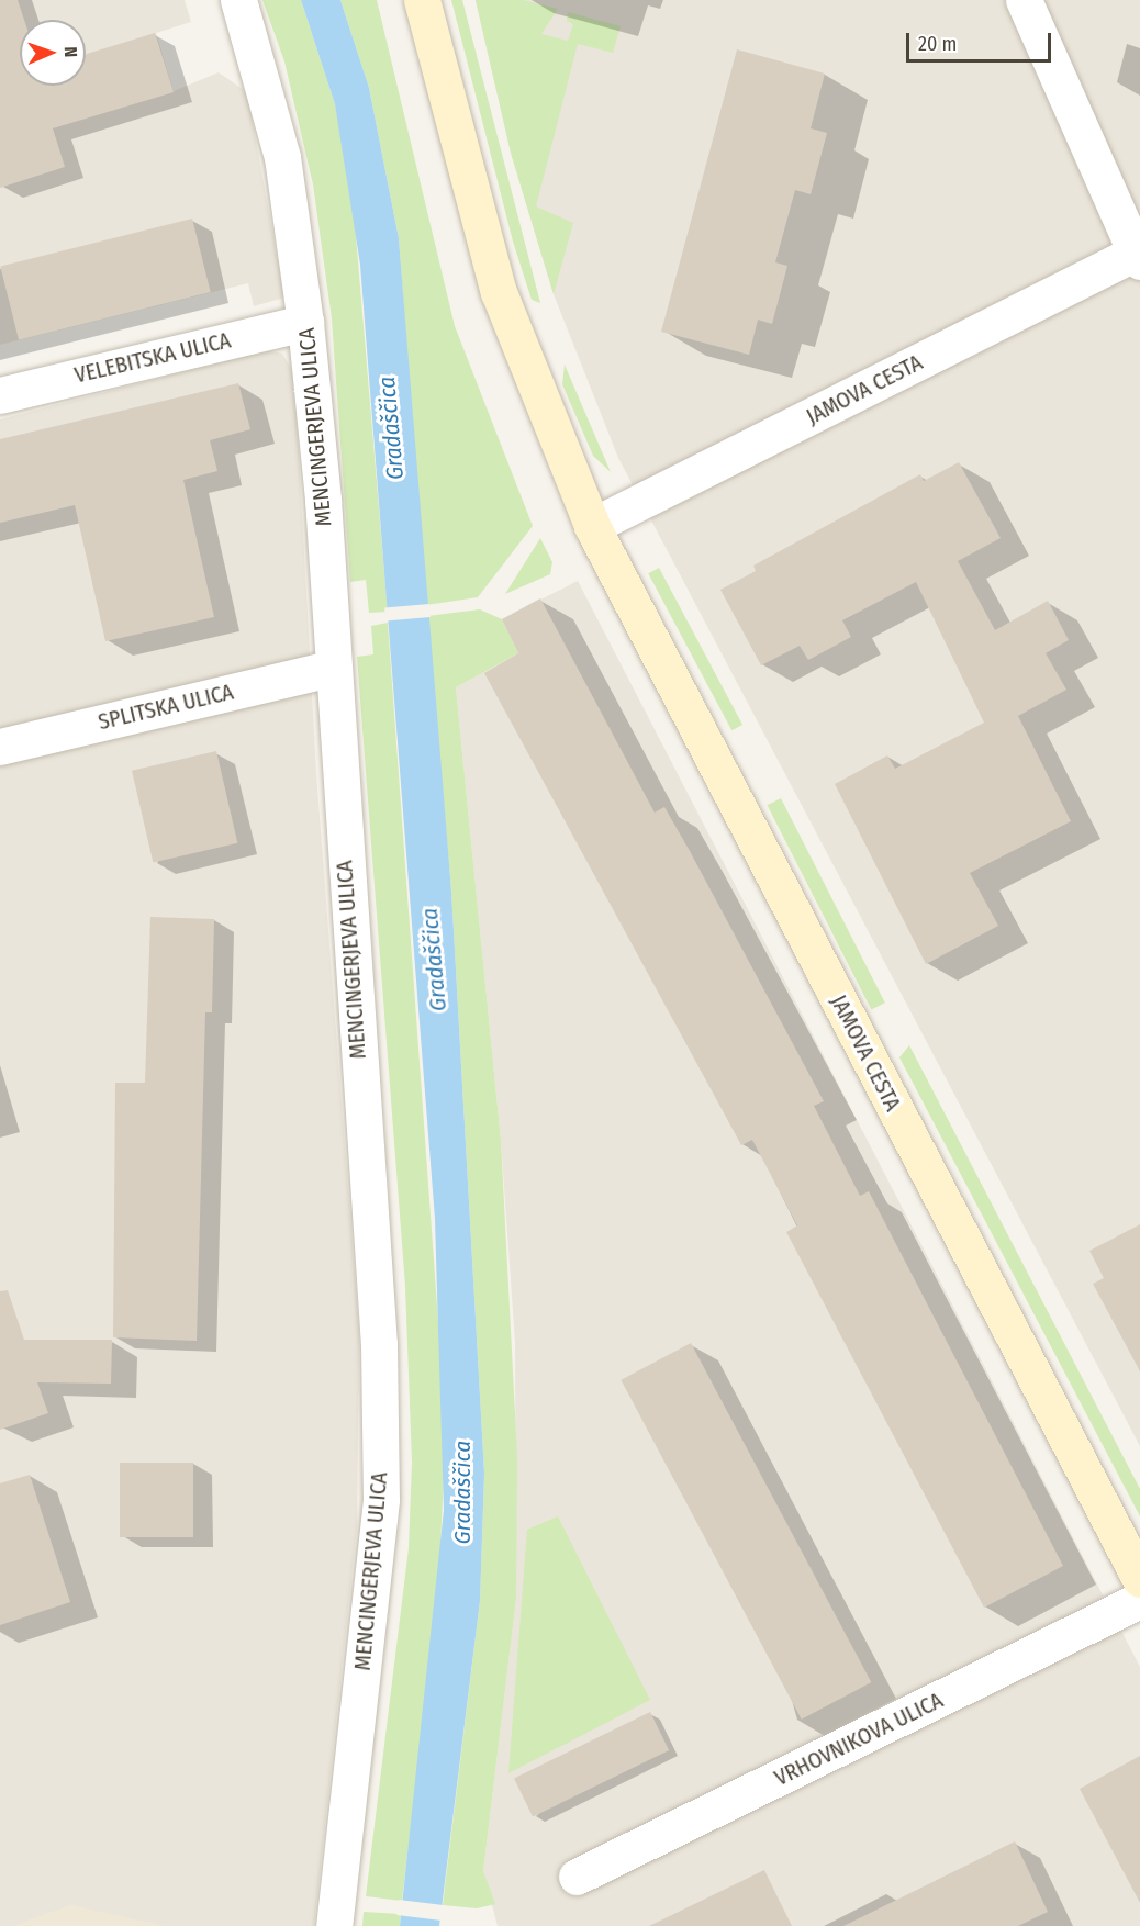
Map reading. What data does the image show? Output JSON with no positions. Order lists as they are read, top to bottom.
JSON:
{
  "streets": {
    "street": [
      "VELEBITSKA ULICA",
      "JAMOVA CESTA",
      "MENCINGERJEVA ULICA",
      "SPLITSKA ULICA",
      "VRHOVNIKOVA ULICA"
    ]
  },
  "crossings": [
    ["VELEBITSKA ULICA", "MENCINGERJEVA ULICA"],
    ["MENCINGERJEVA ULICA", "SPLITSKA ULICA"]
  ],
  "water": ["Gradaščica"],
  "scale_bar": "20 m",
  "north": "right"
}
